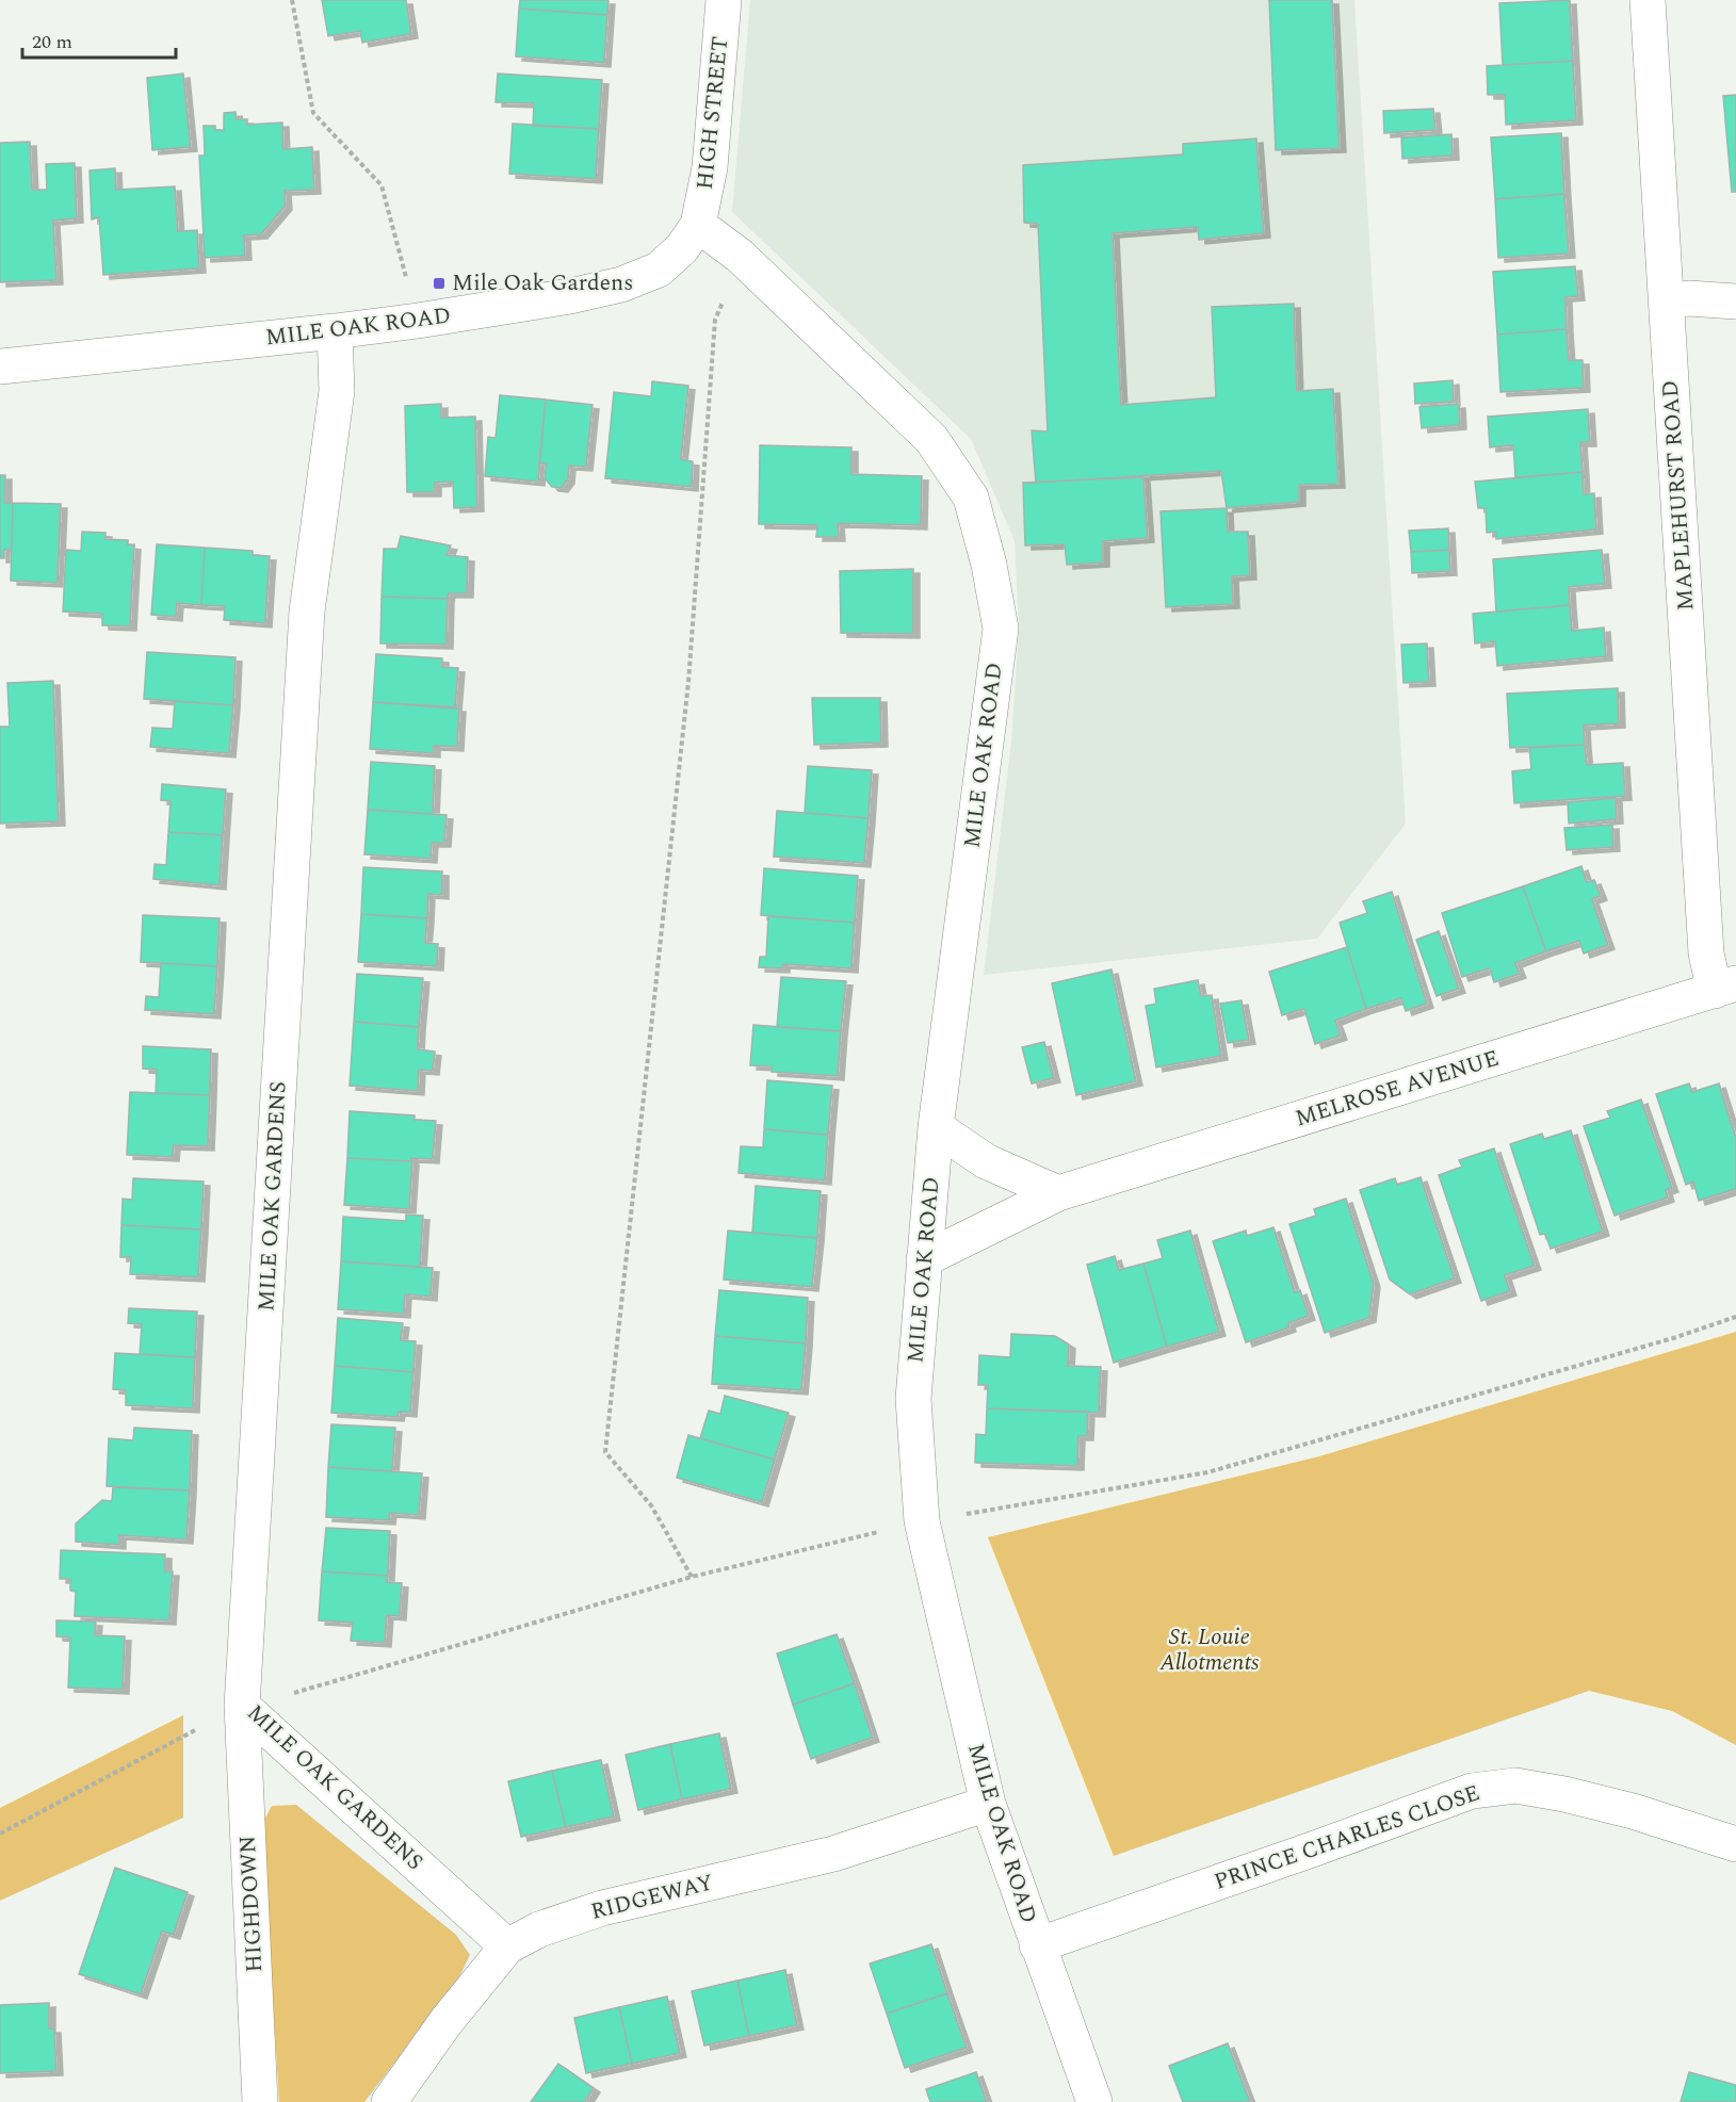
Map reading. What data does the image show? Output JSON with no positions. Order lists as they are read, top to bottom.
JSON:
{
  "streets": {
    "street": [
      "HIGH STREET",
      "MILE OAK ROAD",
      "MAPLEHURST ROAD",
      "MELROSE AVENUE",
      "MILE OAK GARDENS",
      "PRINCE CHARLES CLOSE",
      "RIDGEWAY",
      "HIGHDOWN"
    ]
  },
  "crossings": [
    ["HIGH STREET", "MILE OAK ROAD"],
    ["MILE OAK ROAD", "MELROSE AVENUE"],
    ["MILE OAK ROAD", "MILE OAK GARDENS"],
    ["MILE OAK ROAD", "PRINCE CHARLES CLOSE"],
    ["MILE OAK ROAD", "RIDGEWAY"],
    ["MAPLEHURST ROAD", "MELROSE AVENUE"],
    ["MILE OAK GARDENS", "RIDGEWAY"],
    ["MILE OAK GARDENS", "HIGHDOWN"]
  ],
  "parks": ["St. Louie Allotments"],
  "places": {
    "transit": ["Mile Oak Gardens"]
  },
  "scale_bar": "20 m"
}
